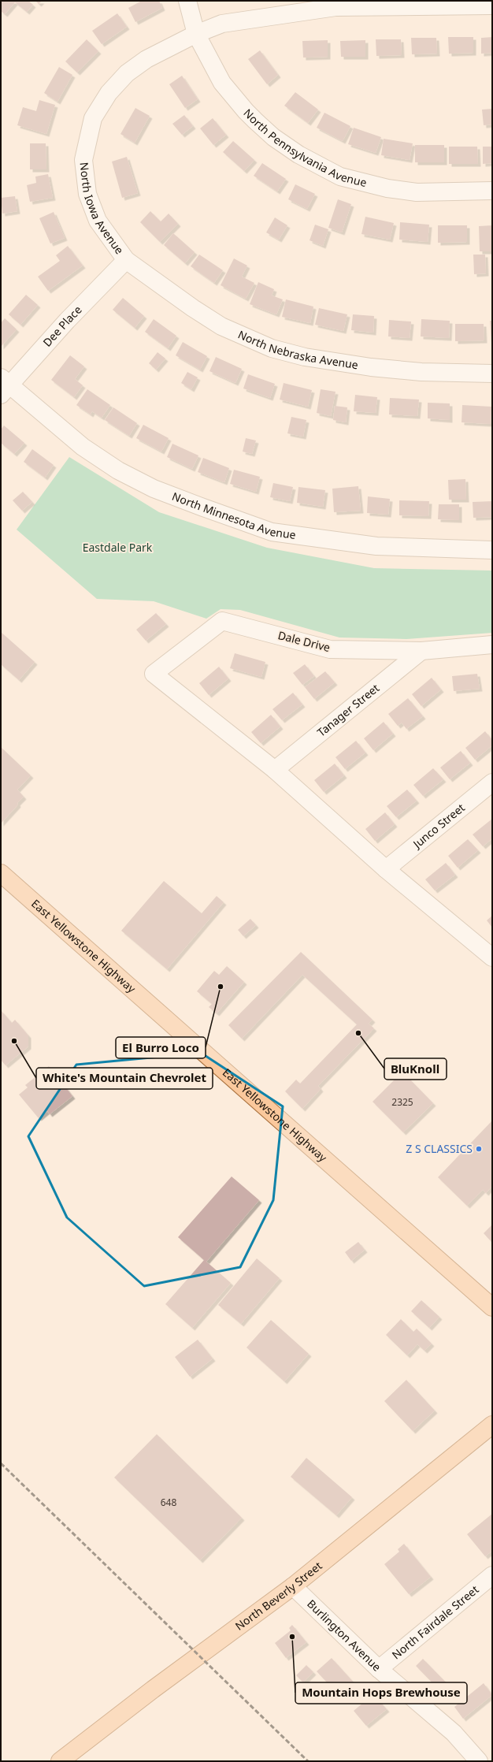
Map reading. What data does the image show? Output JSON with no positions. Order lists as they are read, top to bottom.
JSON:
{
  "streets": {
    "main road": ["East Yellowstone Highway", "North Beverly Street"],
    "street": [
      "North Pennsylvania Avenue",
      "North Iowa Avenue",
      "Dee Place",
      "North Nebraska Avenue",
      "North Minnesota Avenue",
      "Dale Drive",
      "Tanager Street",
      "Junco Street",
      "North Fairdale Street",
      "Burlington Avenue"
    ]
  },
  "crossings": [
    ["North Pennsylvania Avenue", "North Iowa Avenue"],
    ["North Iowa Avenue", "Dee Place"],
    ["North Iowa Avenue", "North Nebraska Avenue"],
    ["Dee Place", "North Nebraska Avenue"],
    ["Dee Place", "North Minnesota Avenue"],
    ["Dale Drive", "Tanager Street"],
    ["North Beverly Street", "Burlington Avenue"],
    ["North Fairdale Street", "Burlington Avenue"]
  ],
  "parks": ["Eastdale Park"],
  "places": [
    "El Burro Loco",
    "BluKnoll",
    "White's Mountain Chevrolet",
    "Z S CLASSICS",
    "Mountain Hops Brewhouse"
  ],
  "house_numbers": ["2325", "648"]
}
